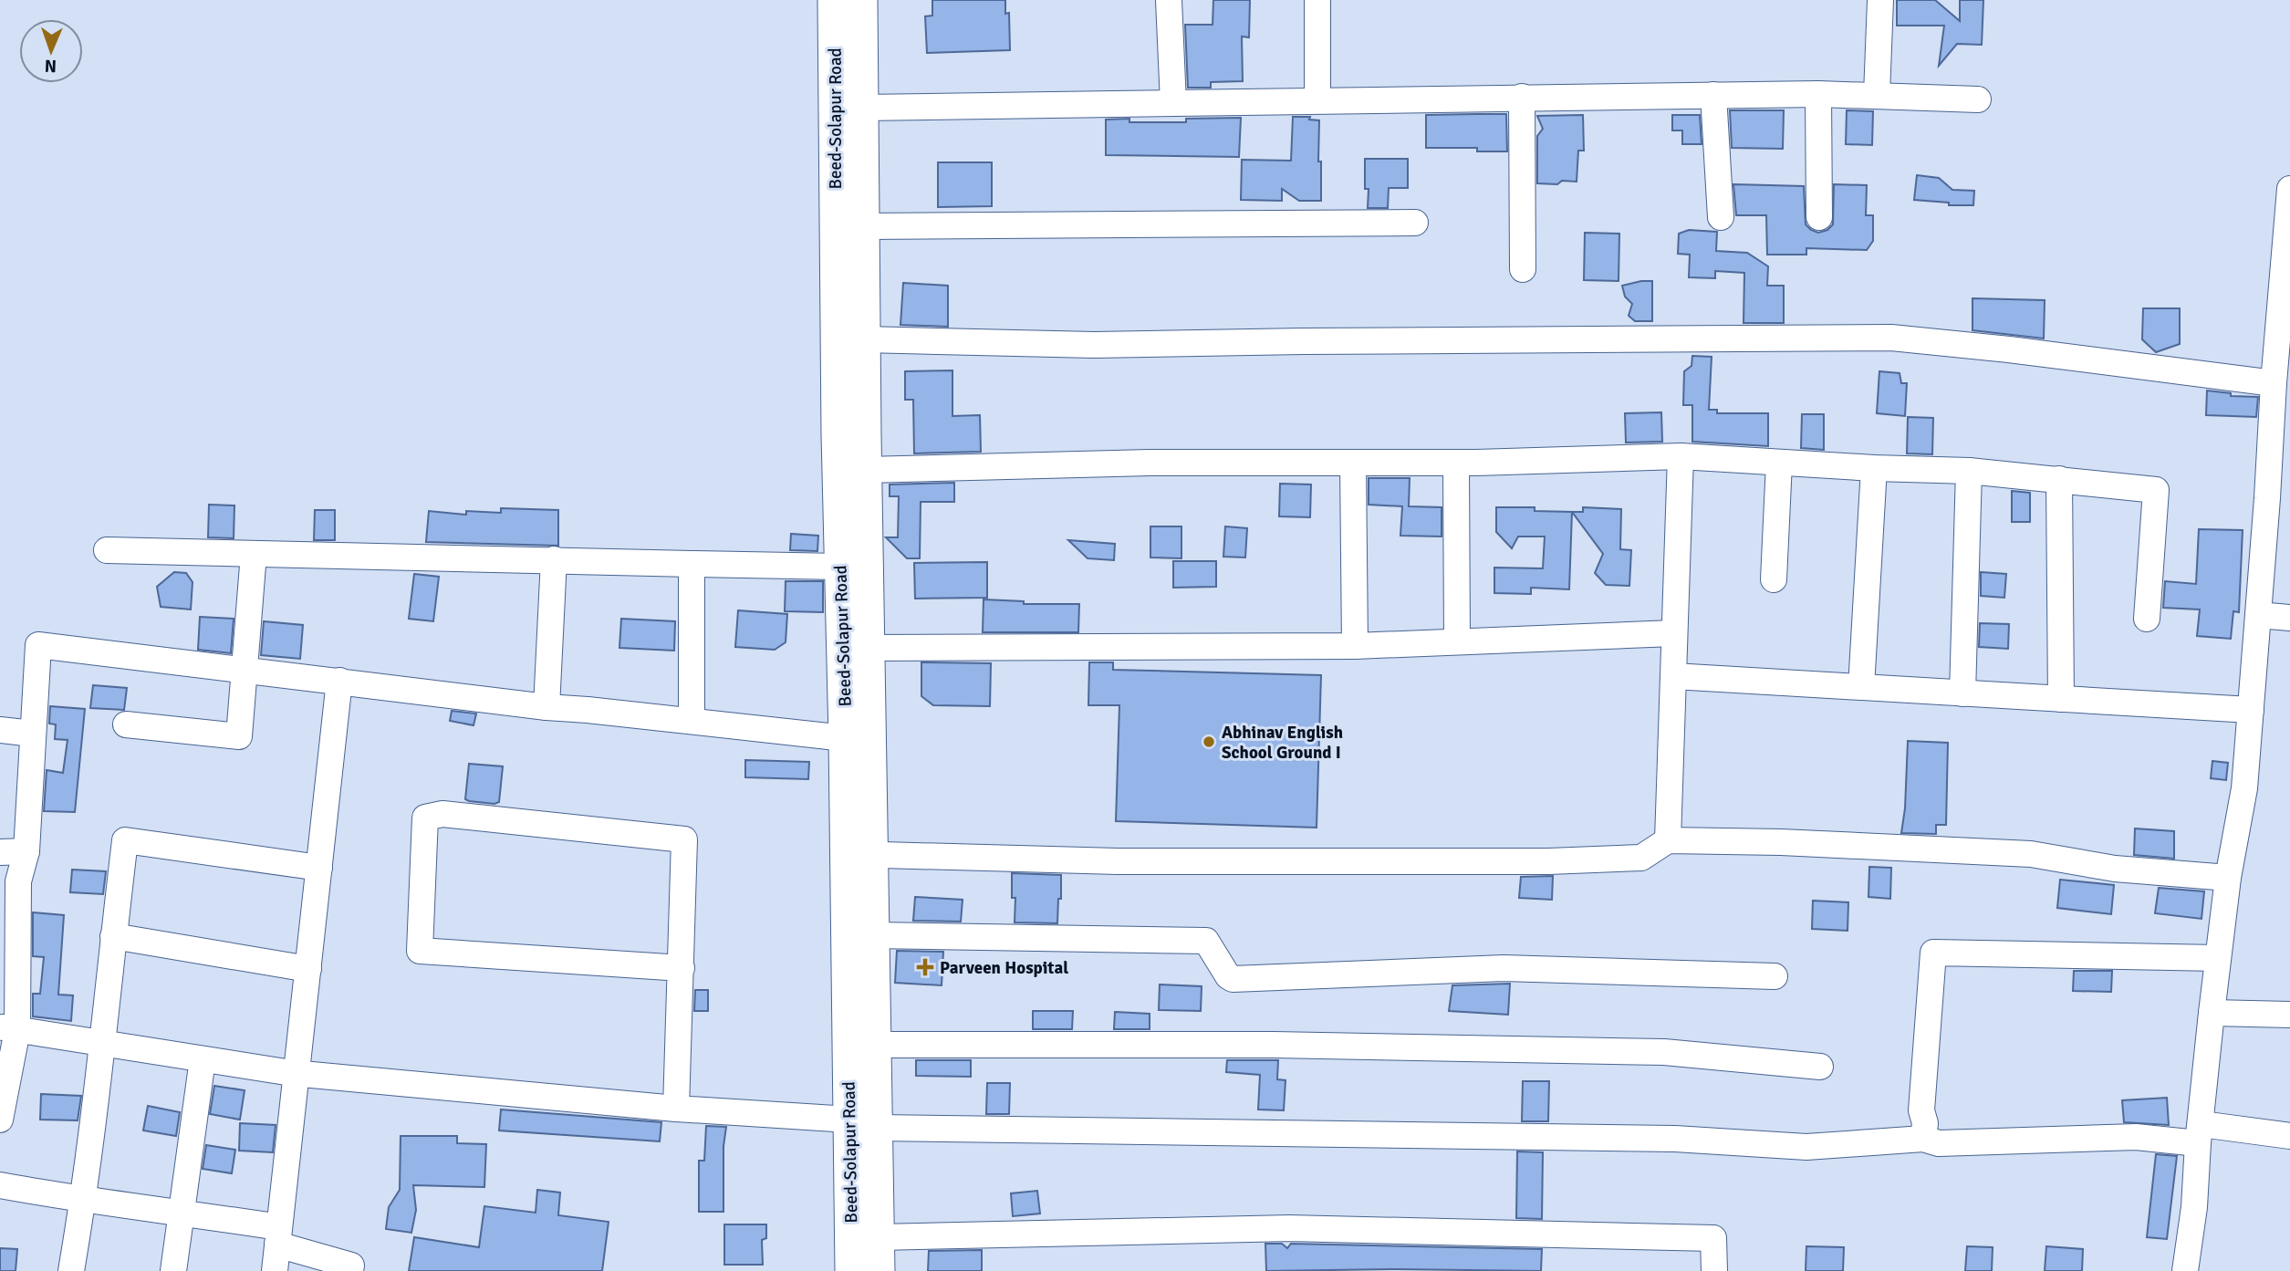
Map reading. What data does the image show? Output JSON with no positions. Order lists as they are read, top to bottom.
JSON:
{
  "streets": {
    "main road": ["Beed-Solapur Road"]
  },
  "places": {
    "other": ["Abhinav English School Ground I"],
    "health": ["Parveen Hospital"]
  },
  "north": "bottom"
}
